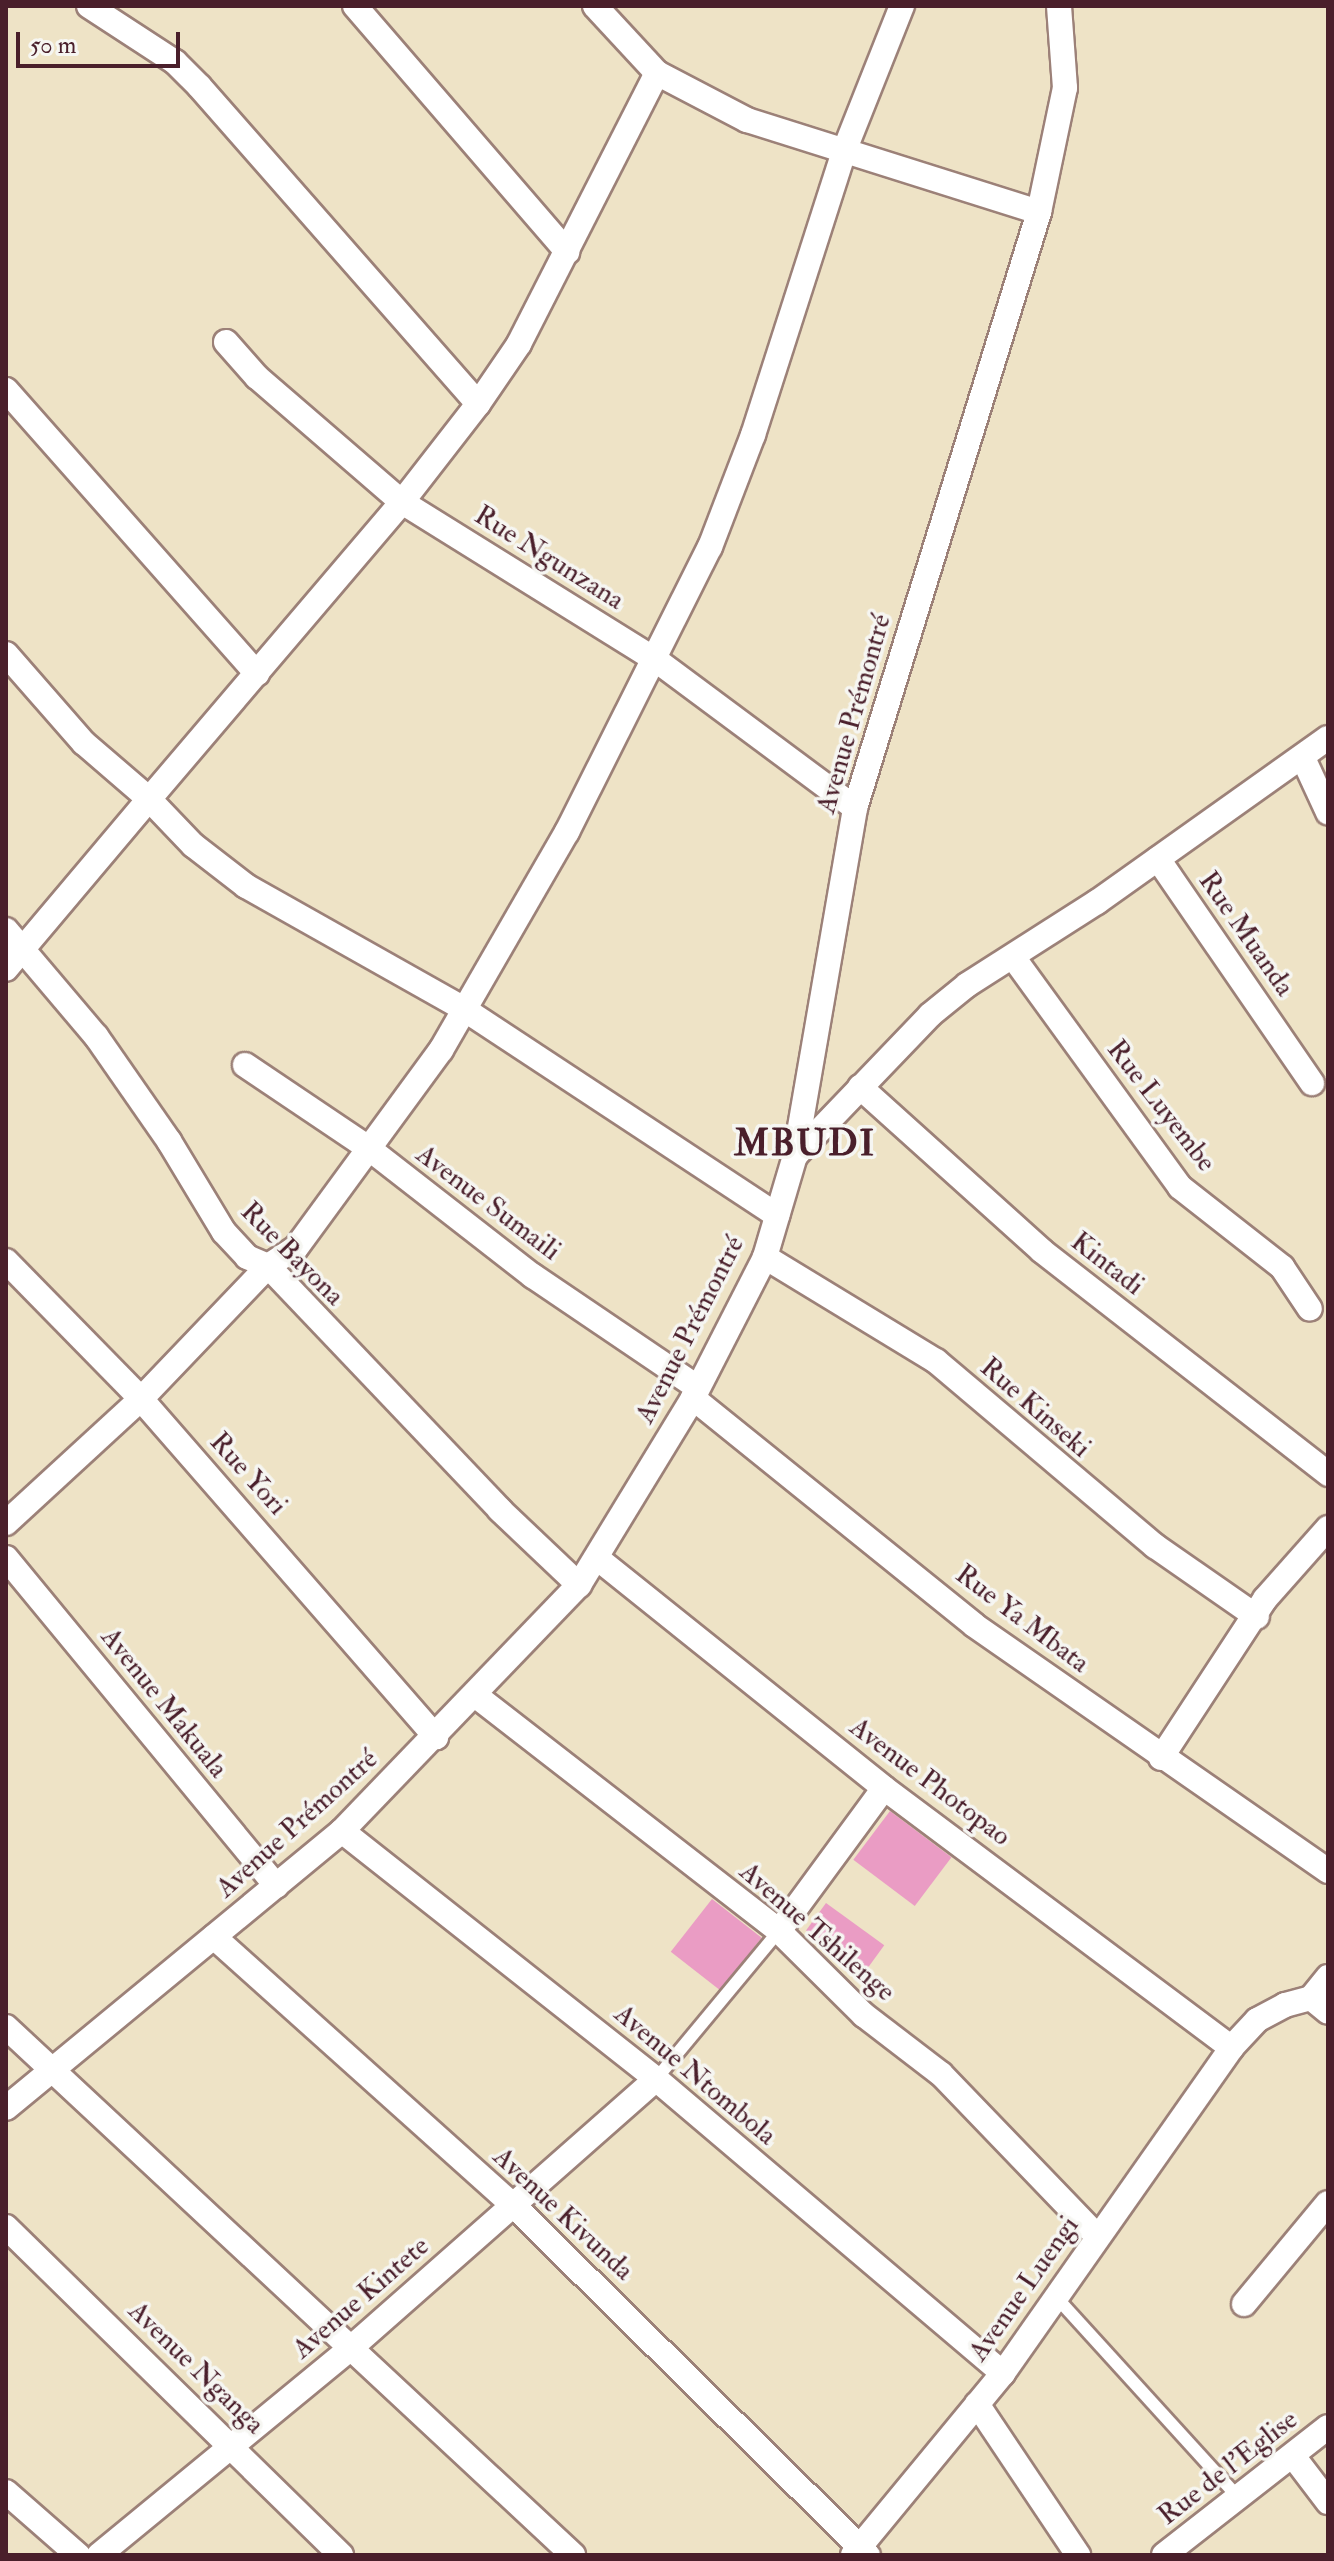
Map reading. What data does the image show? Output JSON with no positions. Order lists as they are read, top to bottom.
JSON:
{
  "streets": {
    "street": [
      "Rue Ngunzana",
      "Avenue Prémontré",
      "Rue Muanda",
      "Rue Luyembe",
      "Avenue Sumaili",
      "Rue Bayona",
      "Kintadi",
      "Rue Kinseki",
      "Rue Yori",
      "Rue Ya Mbata",
      "Avenue Makuala",
      "Avenue Photopao",
      "Avenue Tshilenge",
      "Avenue Ntombola",
      "Avenue Kivunda",
      "Avenue Luengi",
      "Avenue Kintete",
      "Avenue Nganga",
      "Rue de l'Eglise"
    ]
  },
  "crossings": [
    ["Rue Ngunzana", "Avenue Prémontré"],
    ["Avenue Prémontré", "Avenue Sumaili"],
    ["Avenue Prémontré", "Rue Bayona"],
    ["Avenue Prémontré", "Rue Kinseki"],
    ["Avenue Prémontré", "Rue Yori"],
    ["Avenue Prémontré", "Rue Ya Mbata"],
    ["Avenue Prémontré", "Avenue Makuala"],
    ["Avenue Prémontré", "Avenue Photopao"],
    ["Avenue Prémontré", "Avenue Tshilenge"],
    ["Avenue Prémontré", "Avenue Ntombola"],
    ["Avenue Prémontré", "Avenue Kivunda"],
    ["Avenue Sumaili", "Rue Ya Mbata"],
    ["Avenue Photopao", "Avenue Luengi"],
    ["Avenue Tshilenge", "Avenue Luengi"],
    ["Avenue Ntombola", "Avenue Luengi"],
    ["Avenue Ntombola", "Avenue Kintete"],
    ["Avenue Kivunda", "Avenue Luengi"],
    ["Avenue Kivunda", "Avenue Kintete"],
    ["Avenue Kintete", "Avenue Nganga"]
  ],
  "districts": ["MBUDI"],
  "scale_bar": "50 m"
}
